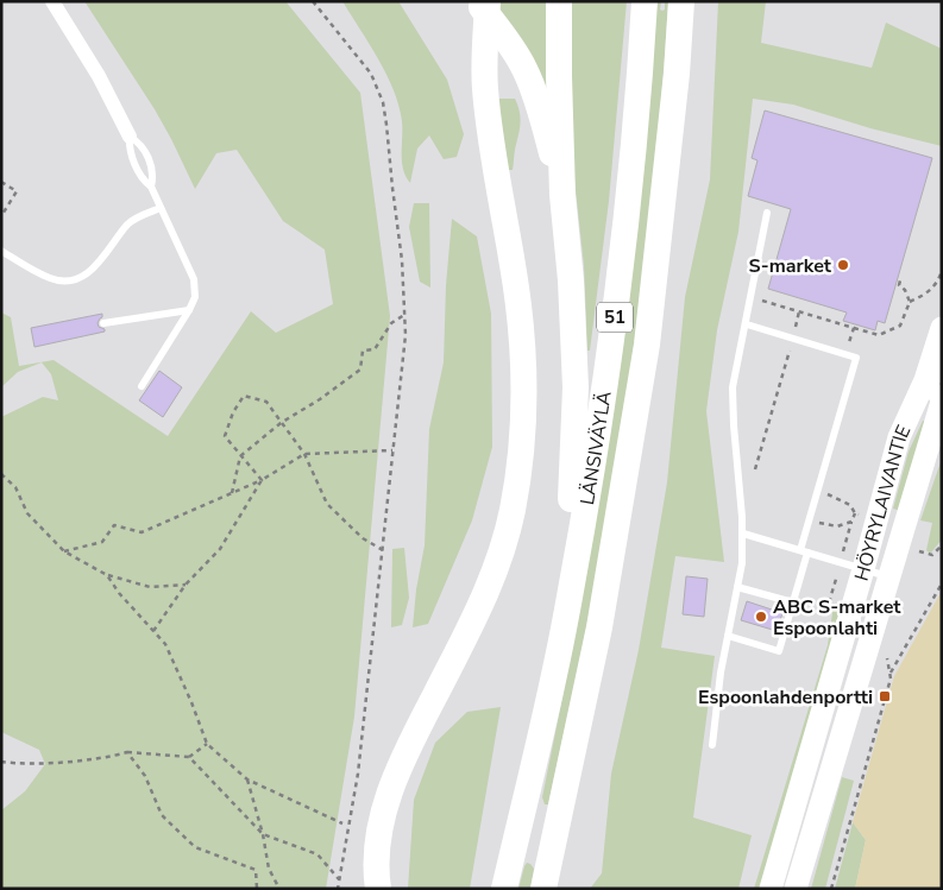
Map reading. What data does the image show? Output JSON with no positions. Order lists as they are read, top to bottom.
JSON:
{
  "streets": {
    "highway": ["51", "LÄNSIVÄYLÄ"],
    "main road": ["HÖYRYLAIVANTIE"]
  },
  "places": {
    "other": ["S-market", "ABC S-market Espoonlahti"],
    "transit": ["Espoonlahdenportti"]
  }
}
